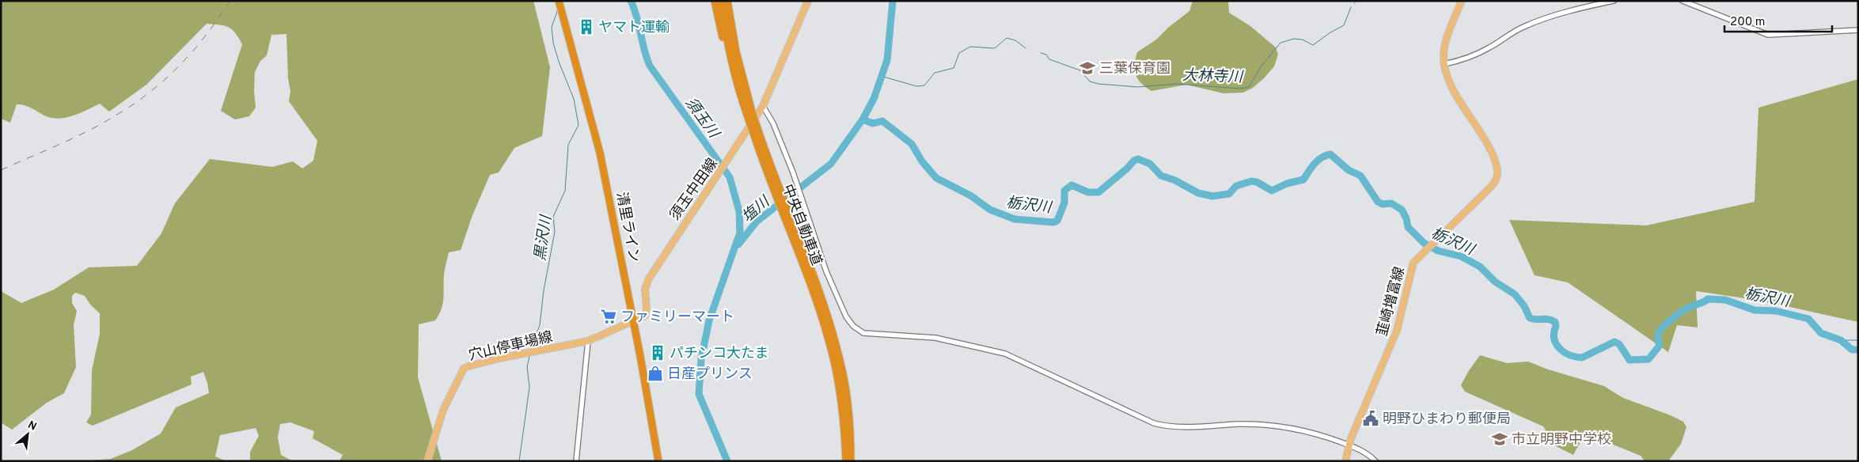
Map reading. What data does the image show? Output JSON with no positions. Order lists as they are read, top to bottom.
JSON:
{
  "streets": {
    "highway": ["中央自動車道", "清里ライン"],
    "main road": ["須玉中田線", "韮崎増富線", "穴山停車場線"]
  },
  "crossings": [
    ["須玉中田線", "清里ライン"],
    ["須玉中田線", "穴山停車場線"],
    ["清里ライン", "穴山停車場線"]
  ],
  "water": [
    "大林寺川",
    "須玉川",
    "栃沢川",
    "塩川",
    "黒沢川"
  ],
  "places": {
    "building": ["ヤマト運輸", "パチンコ大たま"],
    "school or university": ["三葉保育園", "市立明野中学校"],
    "supermarket": ["ファミリーマート"],
    "shop": ["日産プリンス"],
    "public building": ["明野ひまわり郵便局"]
  },
  "scale_bar": "200 m",
  "north": "top right"
}
